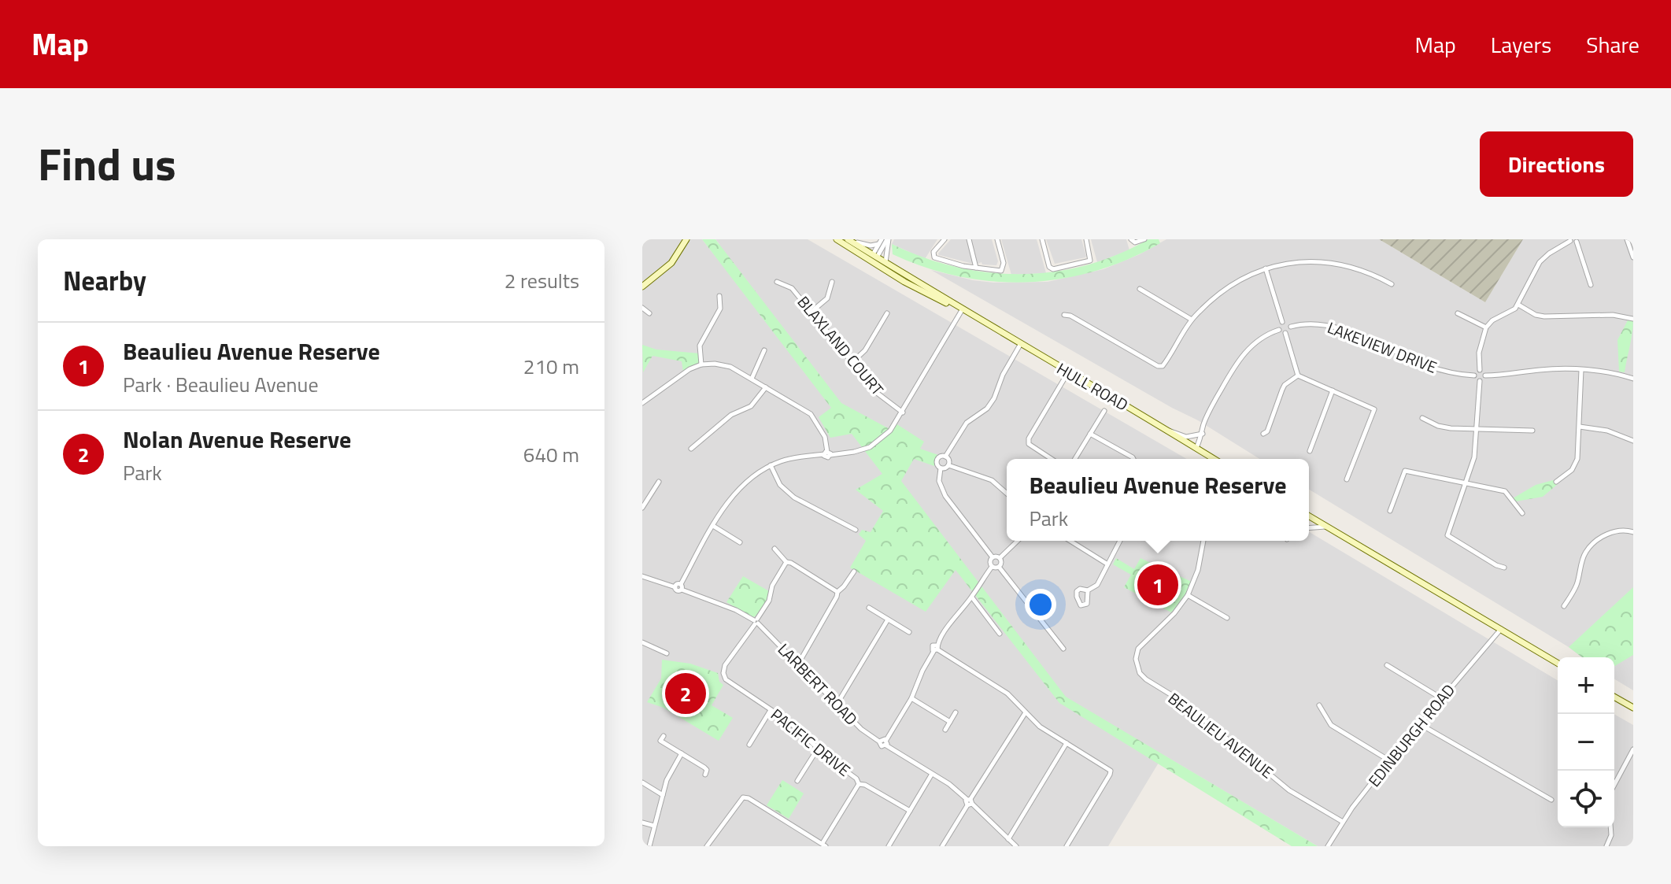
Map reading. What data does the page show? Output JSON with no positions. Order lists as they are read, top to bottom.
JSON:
{
  "streets": {
    "main road": ["HULL ROAD"],
    "street": [
      "BLAXLAND COURT",
      "LAKEVIEW DRIVE",
      "LARBERT ROAD",
      "BEAULIEU AVENUE",
      "EDINBURGH ROAD",
      "PACIFIC DRIVE"
    ]
  },
  "crossings": [
    ["LARBERT ROAD", "PACIFIC DRIVE"],
    ["BEAULIEU AVENUE", "EDINBURGH ROAD"]
  ],
  "page": {
    "header": "Map",
    "nav": ["Map", "Layers", "Share"],
    "title": "Find us",
    "buttons": "Directions",
    "heading": ["Nearby", "2 results"],
    "list": [
      {
        "mark": "1",
        "name": "Beaulieu Avenue Reserve",
        "note": "Park · Beaulieu Avenue",
        "value": "210 m"
      },
      {
        "mark": "2",
        "name": "Nolan Avenue Reserve",
        "note": "Park",
        "value": "640 m"
      }
    ],
    "popup": ["Beaulieu Avenue Reserve", "Park"],
    "pins": ["1", "2"],
    "map_buttons": ["+", "−"]
  }
}
